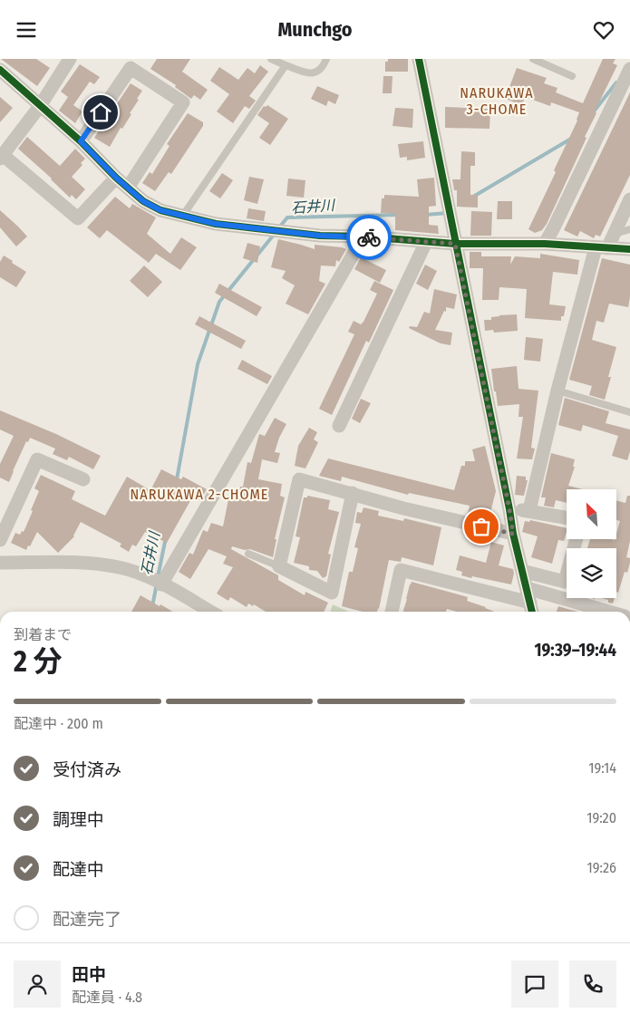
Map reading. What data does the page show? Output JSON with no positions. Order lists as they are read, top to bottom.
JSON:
{
  "districts": ["NARUKAWA 3-CHOME", "NARUKAWA 2-CHOME"],
  "water": ["石井川"],
  "north": "top left",
  "page": {
    "header": "Munchgo",
    "heading": ["2 分", "到着まで", "19:39–19:44"],
    "panel": ["田中", "配達員 · 4.8"],
    "bar": "配達中 · 200 m",
    "list": [
      ["受付済み", "19:14"],
      ["調理中", "19:20"],
      ["配達中", "19:26"],
      "配達完了"
    ]
  }
}
